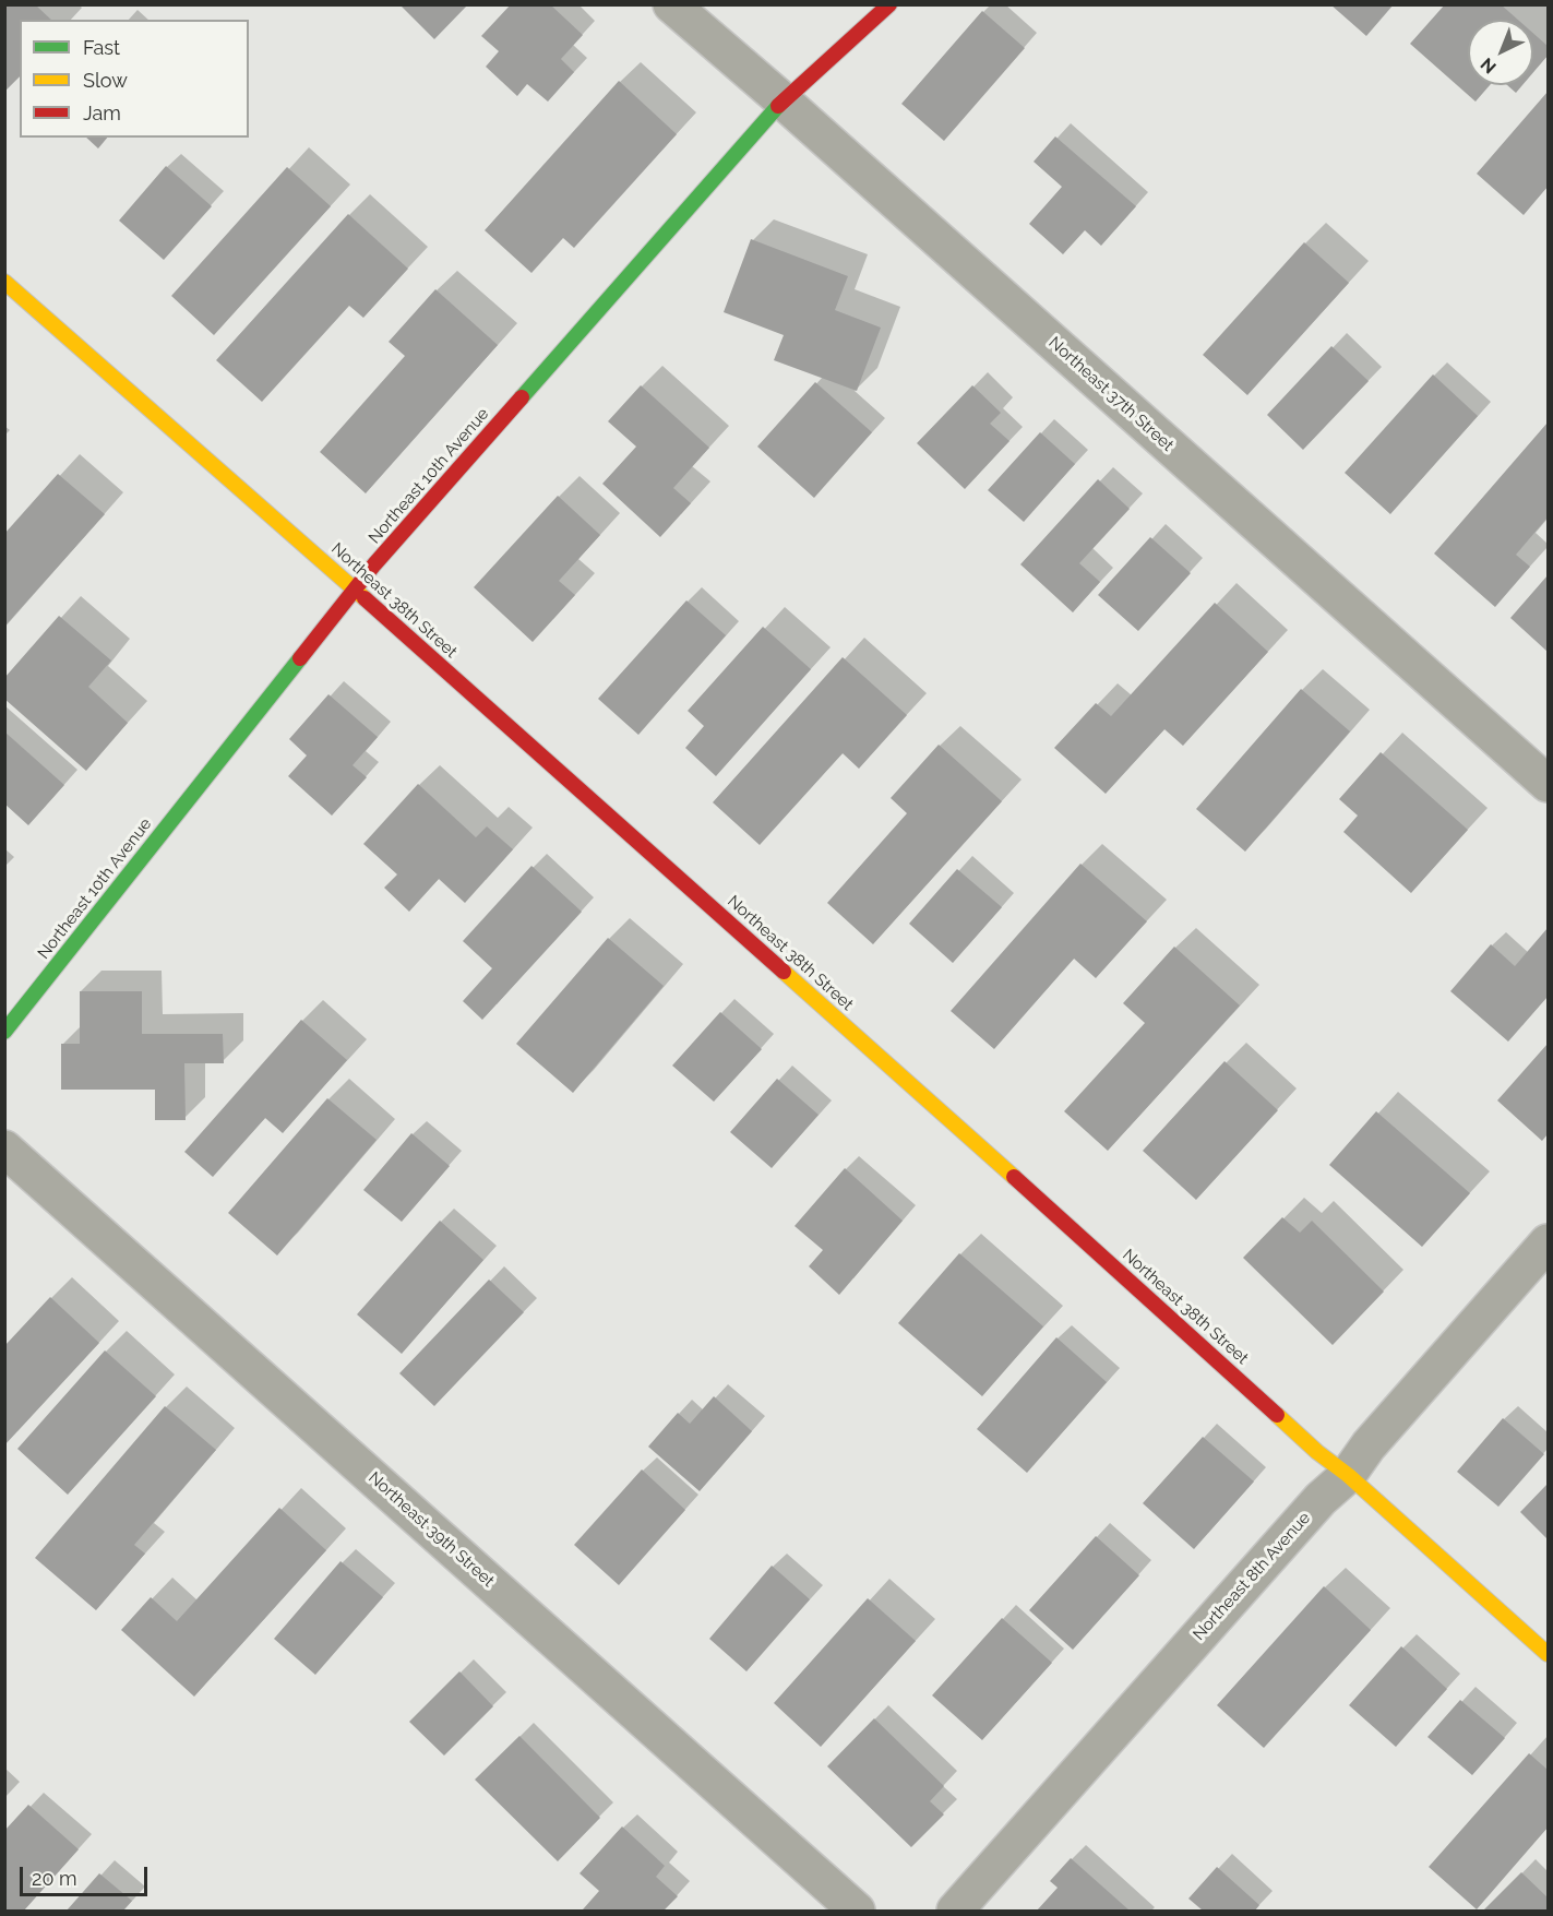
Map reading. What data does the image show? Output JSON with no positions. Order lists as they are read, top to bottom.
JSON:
{
  "streets": {
    "street": [
      "Northeast 37th Street",
      "Northeast 10th Avenue",
      "Northeast 38th Street",
      "Northeast 39th Street",
      "Northeast 8th Avenue"
    ]
  },
  "crossings": [
    ["Northeast 37th Street", "Northeast 10th Avenue"],
    ["Northeast 10th Avenue", "Northeast 38th Street"],
    ["Northeast 38th Street", "Northeast 8th Avenue"]
  ],
  "legend": ["Fast", "Slow", "Jam"],
  "scale_bar": "20 m",
  "north": "bottom left"
}
